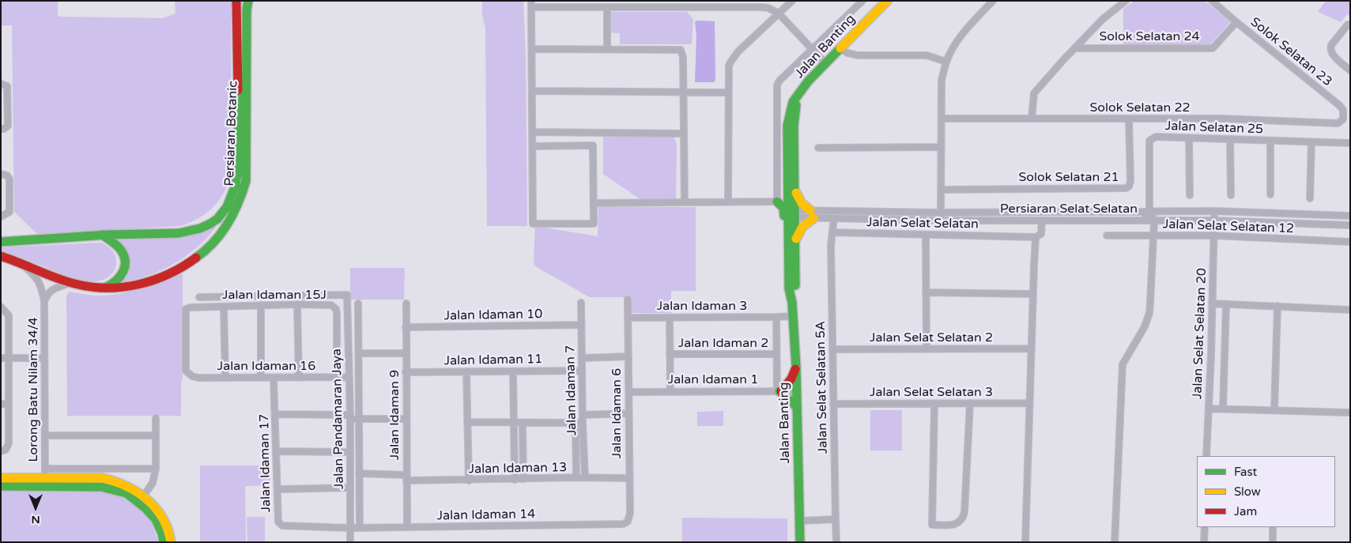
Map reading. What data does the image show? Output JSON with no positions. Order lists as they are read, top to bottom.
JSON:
{
  "streets": {
    "main road": ["Jalan Banting", "Persiaran Botanic"],
    "street": [
      "Solok Selatan 24",
      "Solok Selatan 23",
      "Solok Selatan 22",
      "Jalan Selatan 25",
      "Solok Selatan 21",
      "Persiaran Selat Selatan",
      "Jalan Selat Selatan",
      "Jalan Selat Selatan 12",
      "Jalan Idaman 15J",
      "Jalan Idaman 3",
      "Jalan Idaman 10",
      "Jalan Selat Selatan 20",
      "Jalan Selat Selatan 2",
      "Jalan Idaman 2",
      "Jalan Idaman 11",
      "Jalan Idaman 16",
      "Jalan Idaman 1",
      "Jalan Selat Selatan 5A",
      "Lorong Batu Nilam 34/4",
      "Jalan Idaman 7",
      "Jalan Selat Selatan 3",
      "Jalan Idaman 6",
      "Jalan Idaman 9",
      "Jalan Pandamaran Jaya",
      "Jalan Idaman 17",
      "Jalan Idaman 13",
      "Jalan Idaman 14"
    ]
  },
  "crossings": [
    ["Solok Selatan 24", "Solok Selatan 23"],
    ["Jalan Banting", "Persiaran Selat Selatan"],
    ["Jalan Banting", "Jalan Idaman 3"],
    ["Jalan Banting", "Jalan Idaman 1"],
    ["Solok Selatan 23", "Solok Selatan 22"],
    ["Solok Selatan 22", "Solok Selatan 21"],
    ["Jalan Selatan 25", "Persiaran Selat Selatan"],
    ["Persiaran Botanic", "Lorong Batu Nilam 34/4"],
    ["Persiaran Selat Selatan", "Jalan Selat Selatan 20"],
    ["Persiaran Selat Selatan", "Jalan Selat Selatan 5A"],
    ["Jalan Selat Selatan", "Jalan Selat Selatan 5A"],
    ["Jalan Selat Selatan 12", "Jalan Selat Selatan 20"],
    ["Jalan Idaman 15J", "Jalan Idaman 16"],
    ["Jalan Idaman 3", "Jalan Idaman 6"],
    ["Jalan Idaman 10", "Jalan Idaman 7"],
    ["Jalan Idaman 10", "Jalan Idaman 9"],
    ["Jalan Selat Selatan 2", "Jalan Selat Selatan 5A"],
    ["Jalan Idaman 11", "Jalan Idaman 7"],
    ["Jalan Idaman 11", "Jalan Idaman 9"],
    ["Jalan Idaman 16", "Jalan Pandamaran Jaya"],
    ["Jalan Idaman 16", "Jalan Idaman 17"],
    ["Jalan Idaman 1", "Jalan Idaman 6"],
    ["Jalan Selat Selatan 5A", "Jalan Selat Selatan 3"],
    ["Jalan Idaman 7", "Jalan Idaman 13"],
    ["Jalan Idaman 6", "Jalan Idaman 13"],
    ["Jalan Idaman 6", "Jalan Idaman 14"],
    ["Jalan Idaman 9", "Jalan Idaman 13"],
    ["Jalan Idaman 9", "Jalan Idaman 14"],
    ["Jalan Pandamaran Jaya", "Jalan Idaman 17"],
    ["Jalan Pandamaran Jaya", "Jalan Idaman 13"],
    ["Jalan Pandamaran Jaya", "Jalan Idaman 14"],
    ["Jalan Idaman 17", "Jalan Idaman 14"]
  ],
  "legend": ["Fast", "Slow", "Jam"],
  "north": "bottom"
}
